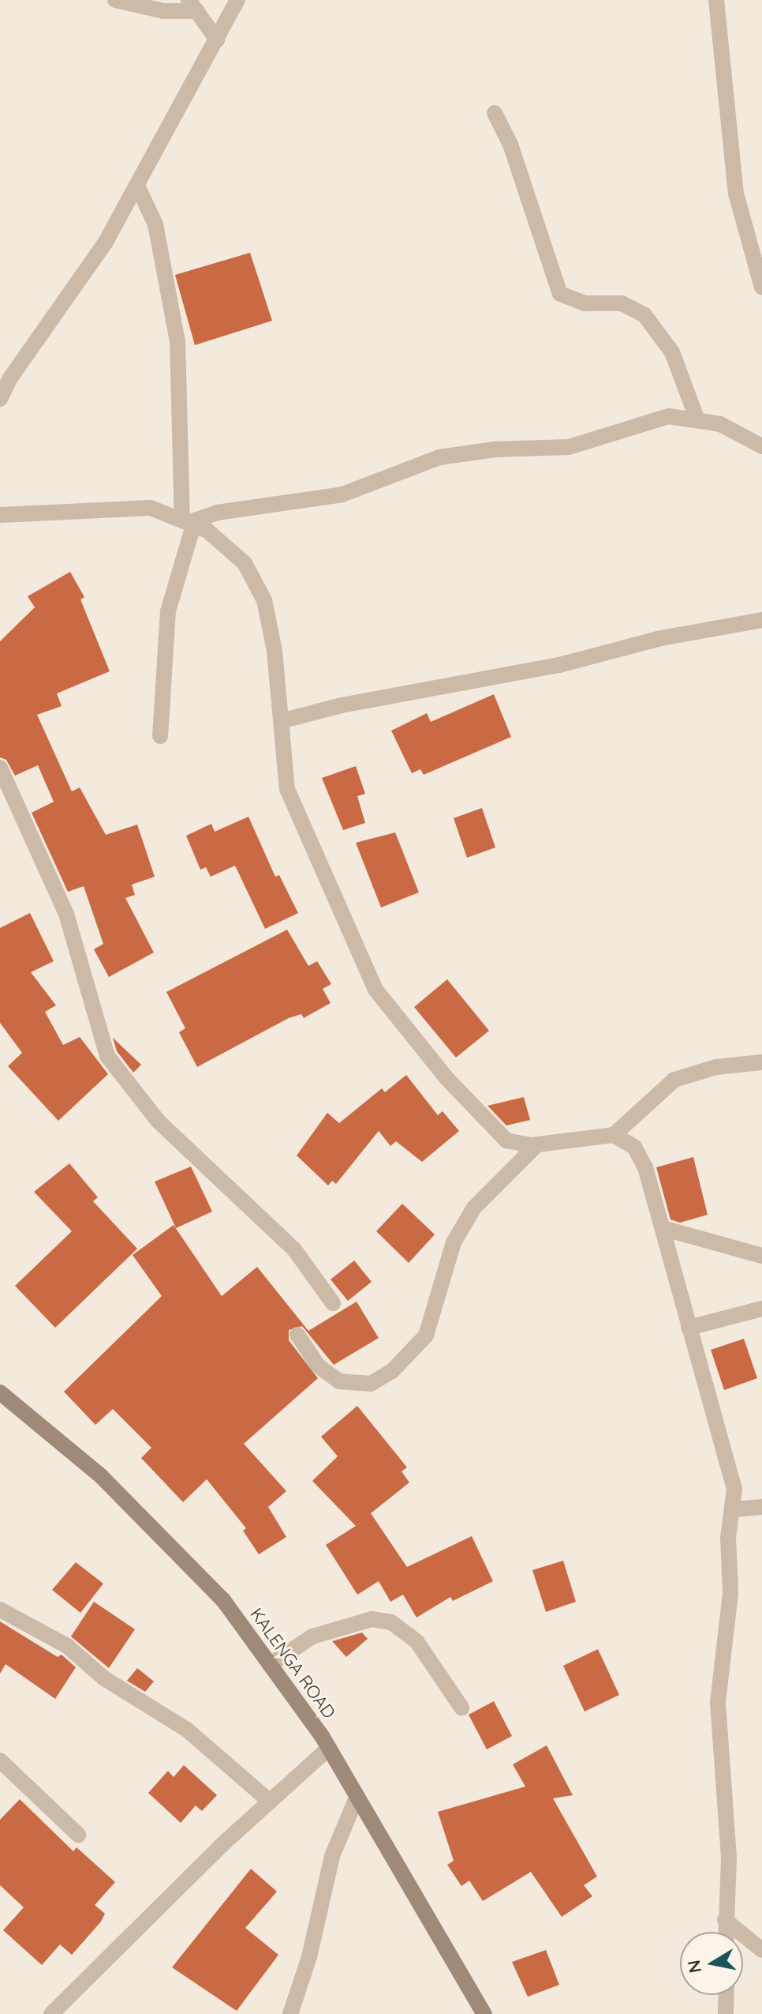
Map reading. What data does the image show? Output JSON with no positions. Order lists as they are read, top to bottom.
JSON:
{
  "streets": {
    "main road": ["KALENGA ROAD"]
  },
  "north": "left"
}
